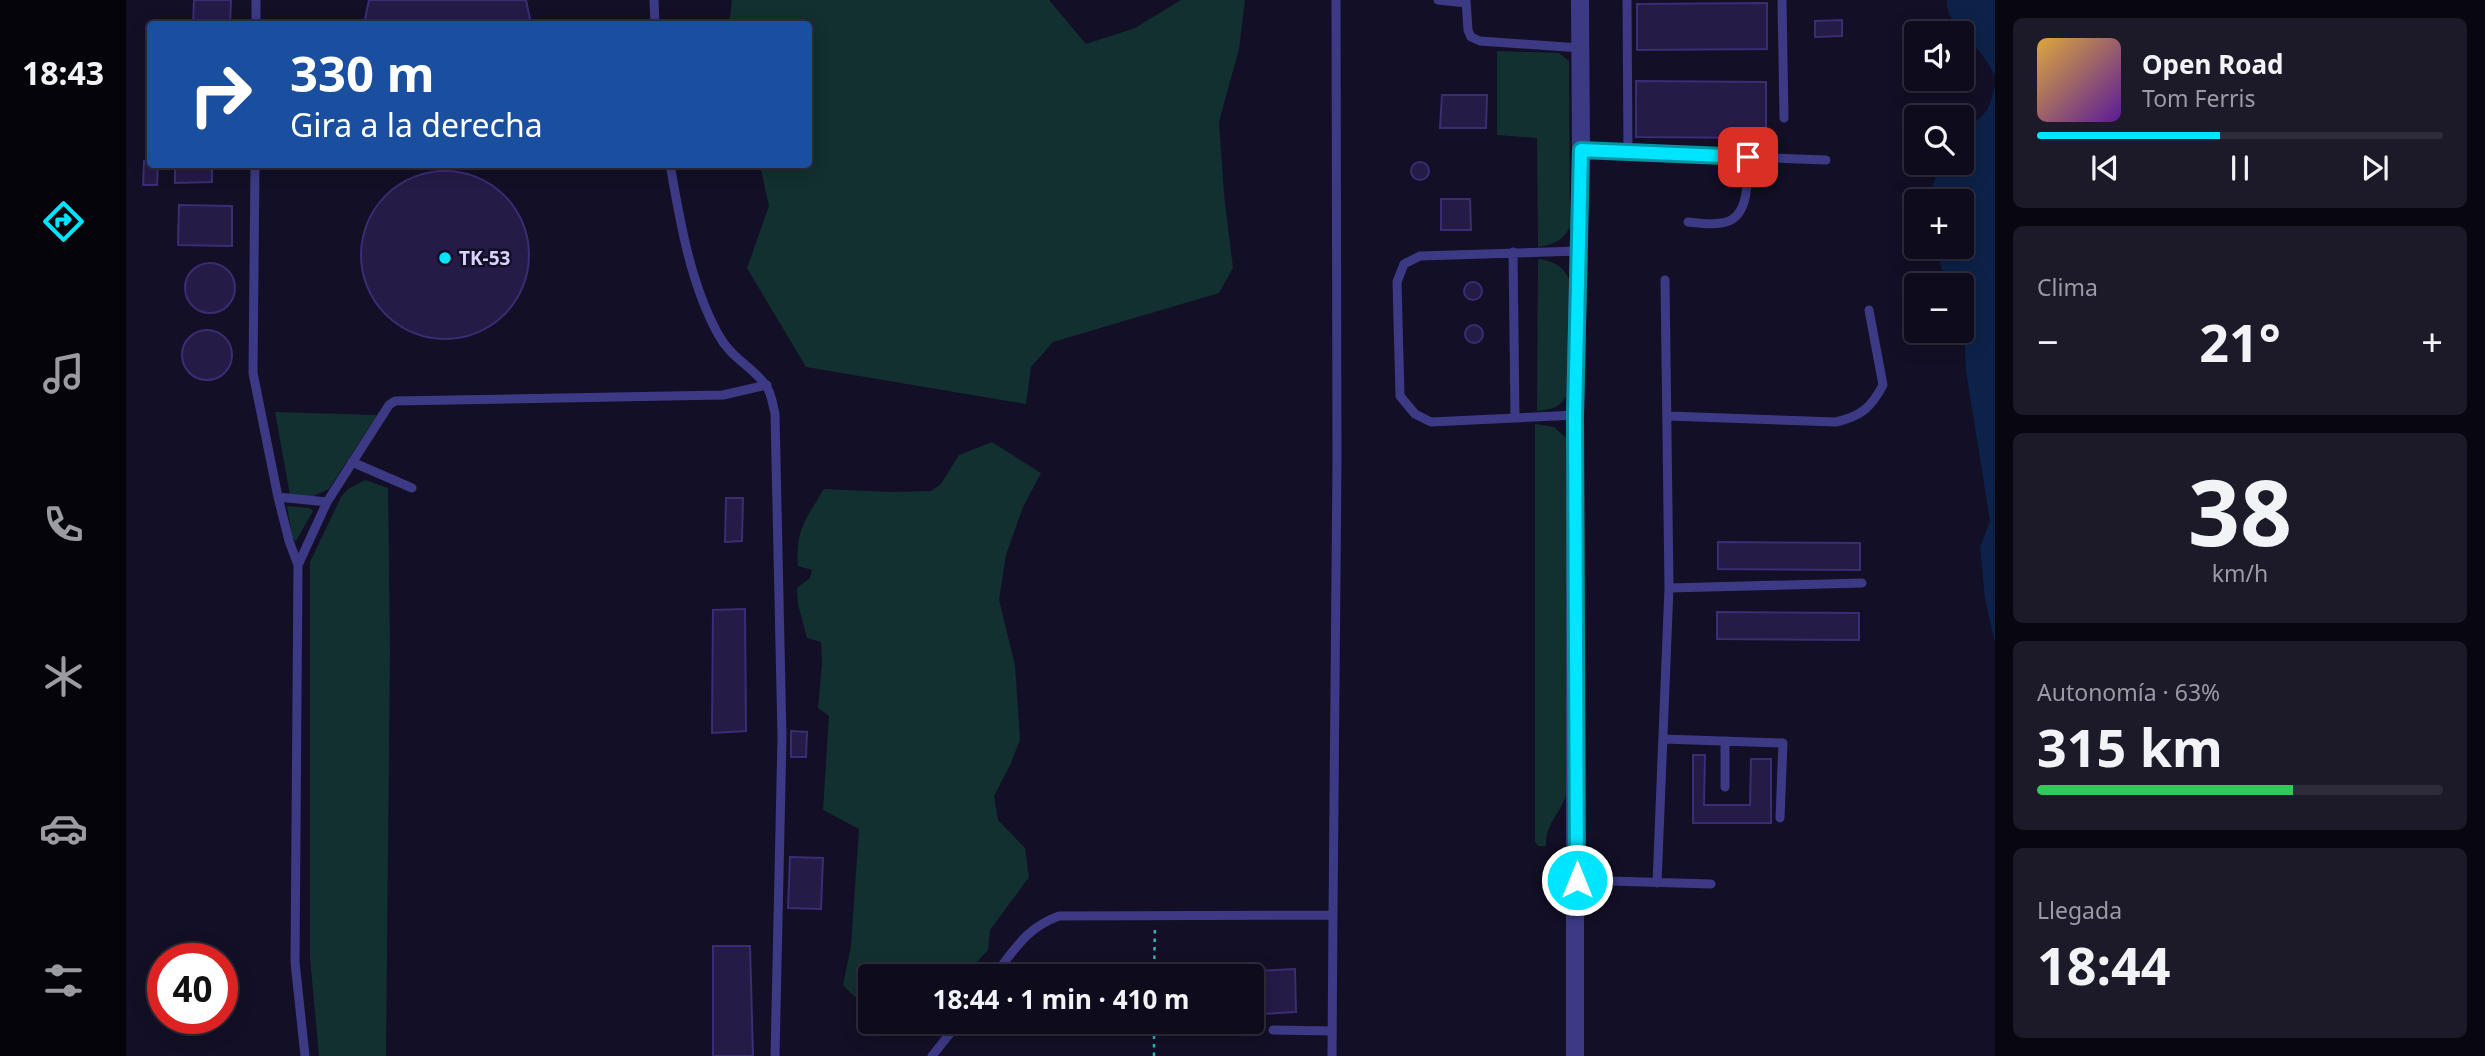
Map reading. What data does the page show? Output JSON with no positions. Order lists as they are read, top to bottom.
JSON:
{
  "places": ["TK-53"],
  "page": {
    "tabs": "18:43",
    "map_buttons": ["+", "−"],
    "turn": ["330 m", "Gira a la derecha"],
    "song": ["Open Road", "Tom Ferris"],
    "tile": [
      "Clima",
      ["38", "km/h"],
      ["Autonomía · 63%", "315 km"],
      ["Llegada", "18:44"]
    ],
    "heat": ["−", "21°", "+"],
    "limit": "40",
    "trip": "18:44 · 1 min · 410 m"
  }
}
